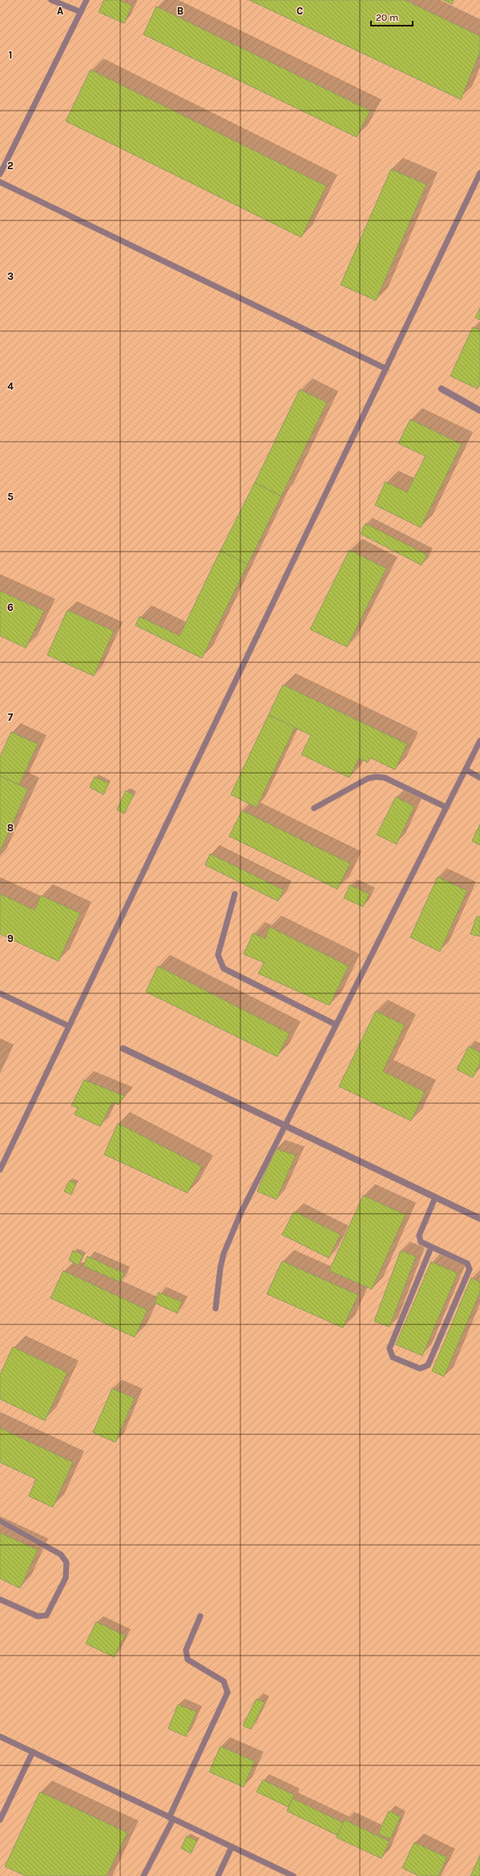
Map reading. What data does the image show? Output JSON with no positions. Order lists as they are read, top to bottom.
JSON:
{
  "scale_bar": "20 m",
  "grid": {
    "columns": ["A", "B", "C"],
    "rows": [
      "1",
      "2",
      "3",
      "4",
      "5",
      "6",
      "7",
      "8",
      "9"
    ]
  }
}
